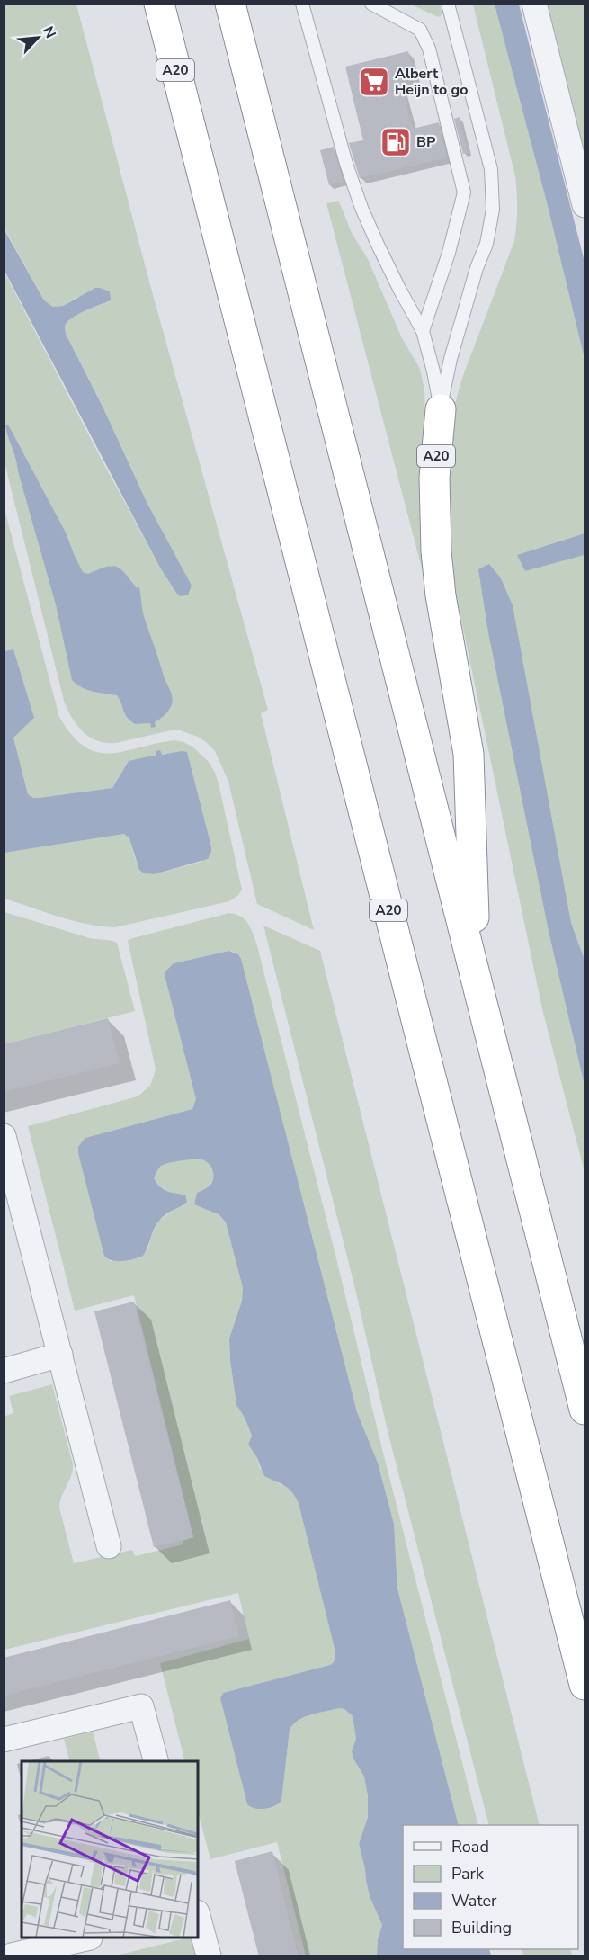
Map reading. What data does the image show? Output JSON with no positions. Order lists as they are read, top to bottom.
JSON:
{
  "streets": {
    "highway": ["A20"]
  },
  "places": {
    "supermarket": ["Albert Heijn to go"],
    "fuel station": ["BP"]
  },
  "legend": [
    "Road",
    "Park",
    "Water",
    "Building"
  ],
  "north": "top right"
}
